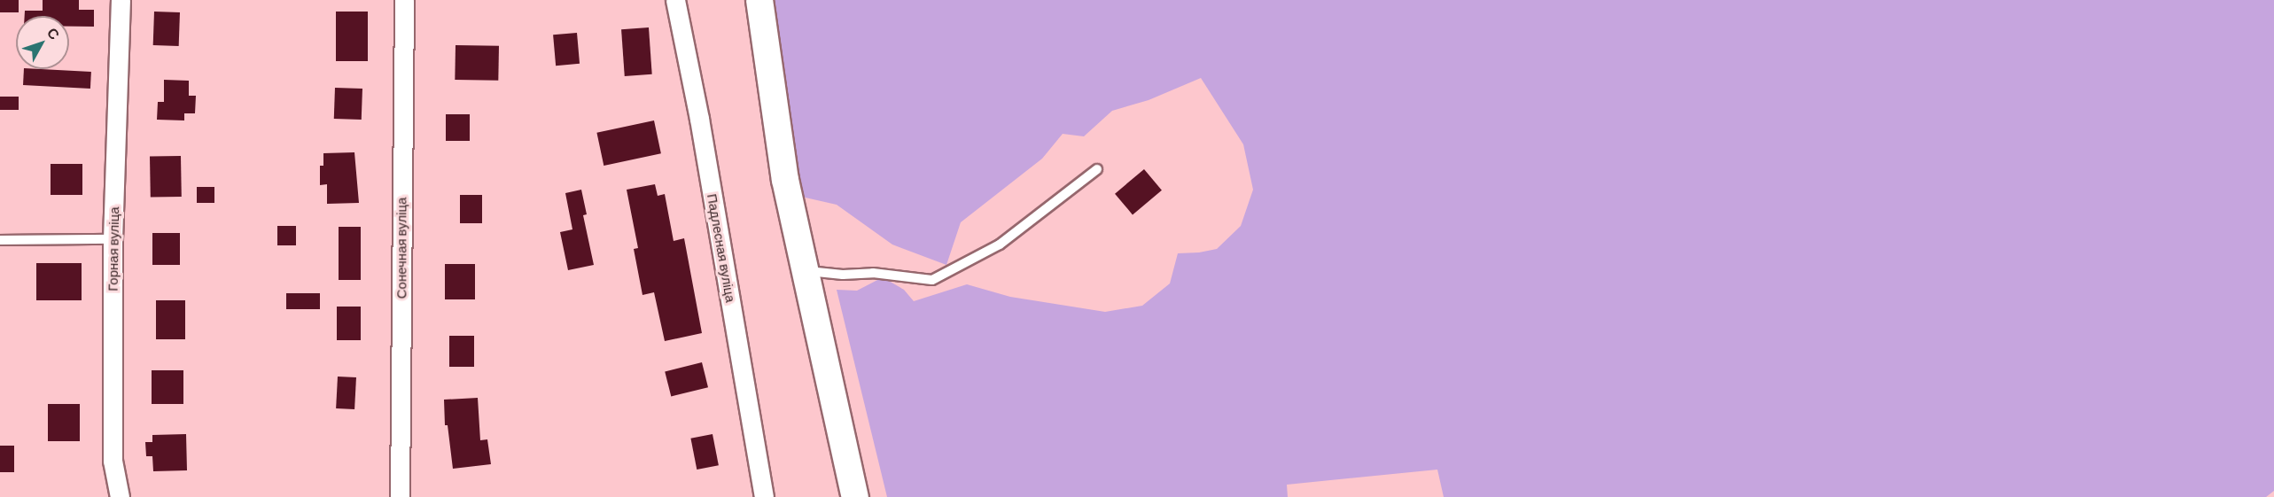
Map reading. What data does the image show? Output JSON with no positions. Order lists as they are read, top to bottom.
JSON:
{
  "streets": {
    "street": ["Сонечная вуліца", "Падлесная вуліца", "Горная вуліца"]
  },
  "north": "top right"
}
